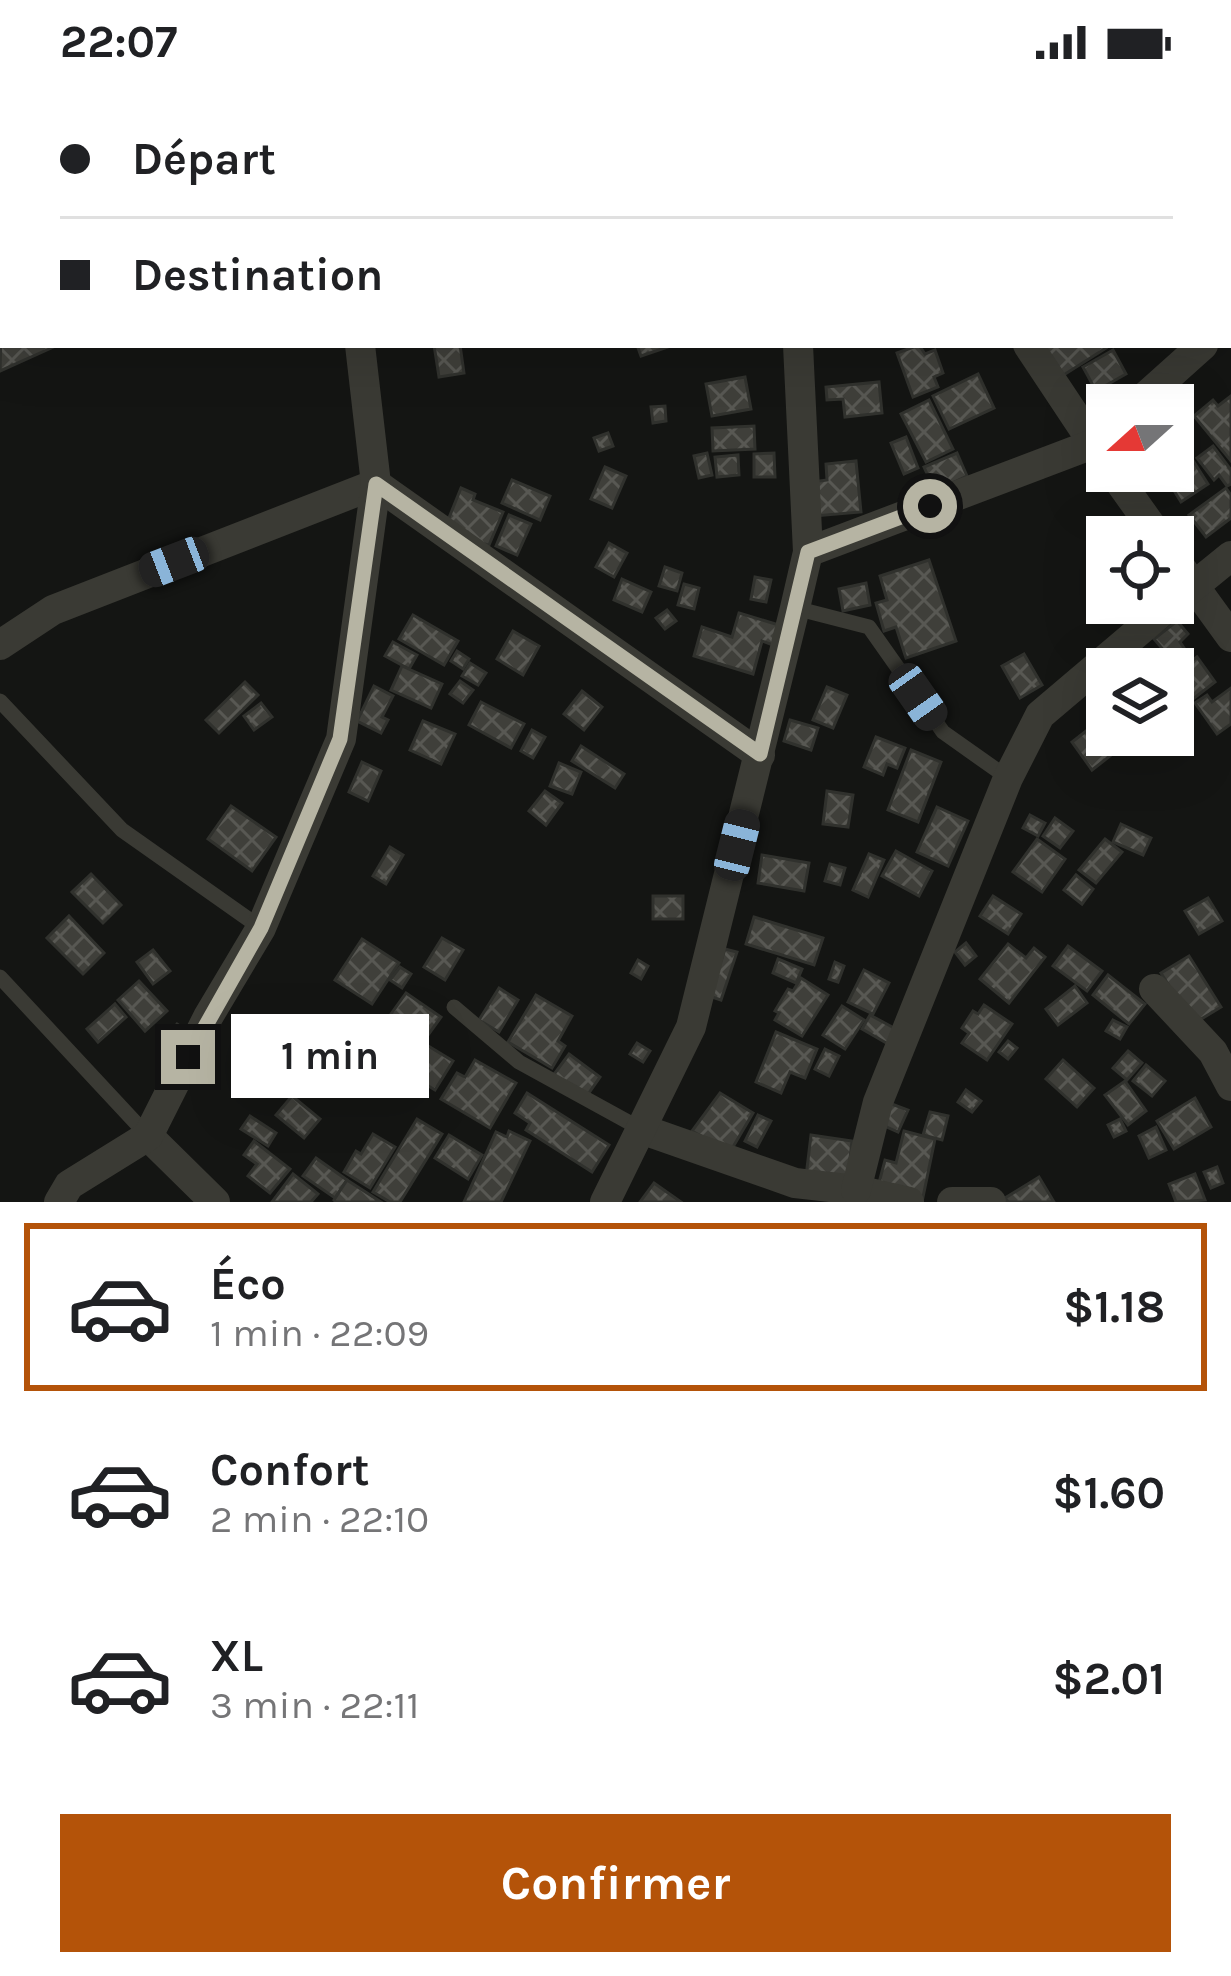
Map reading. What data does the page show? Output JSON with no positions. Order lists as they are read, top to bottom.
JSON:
{
  "north": "left",
  "page": {
    "status": "22:07",
    "banner": ["Départ", "Destination"],
    "bubble": "1 min",
    "list": [
      {
        "name": "Éco",
        "note": "1 min · 22:09",
        "value": "$1.18"
      },
      {
        "name": "Confort",
        "note": "2 min · 22:10",
        "value": "$1.60"
      },
      {
        "name": "XL",
        "note": "3 min · 22:11",
        "value": "$2.01"
      }
    ],
    "buttons": "Confirmer"
  }
}
